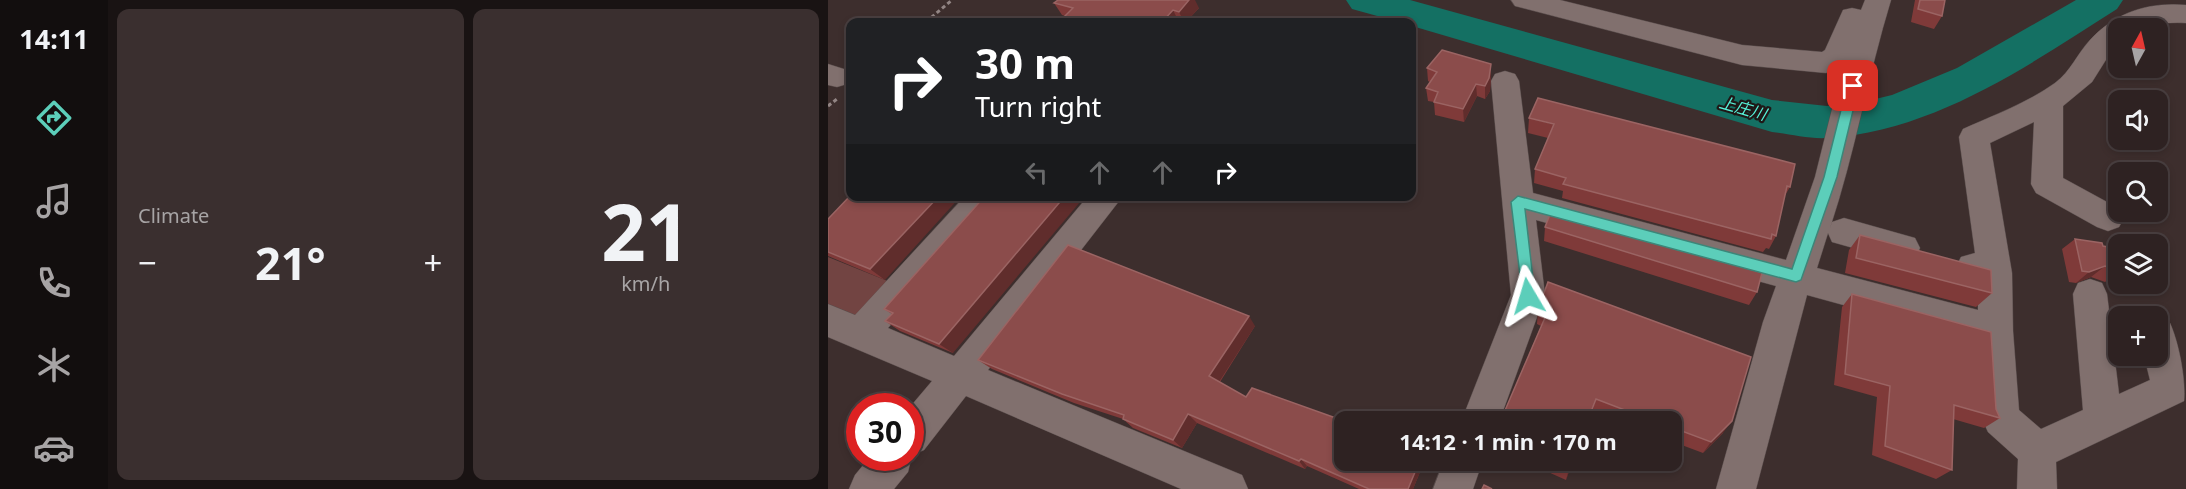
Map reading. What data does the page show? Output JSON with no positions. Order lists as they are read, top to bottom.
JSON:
{
  "water": ["上庄川"],
  "north": "top",
  "page": {
    "tabs": "14:11",
    "tile": [
      "Climate",
      ["21", "km/h"]
    ],
    "map_buttons": "+",
    "turn": ["30 m", "Turn right"],
    "heat": ["−", "21°", "+"],
    "limit": "30",
    "trip": "14:12 · 1 min · 170 m"
  }
}
